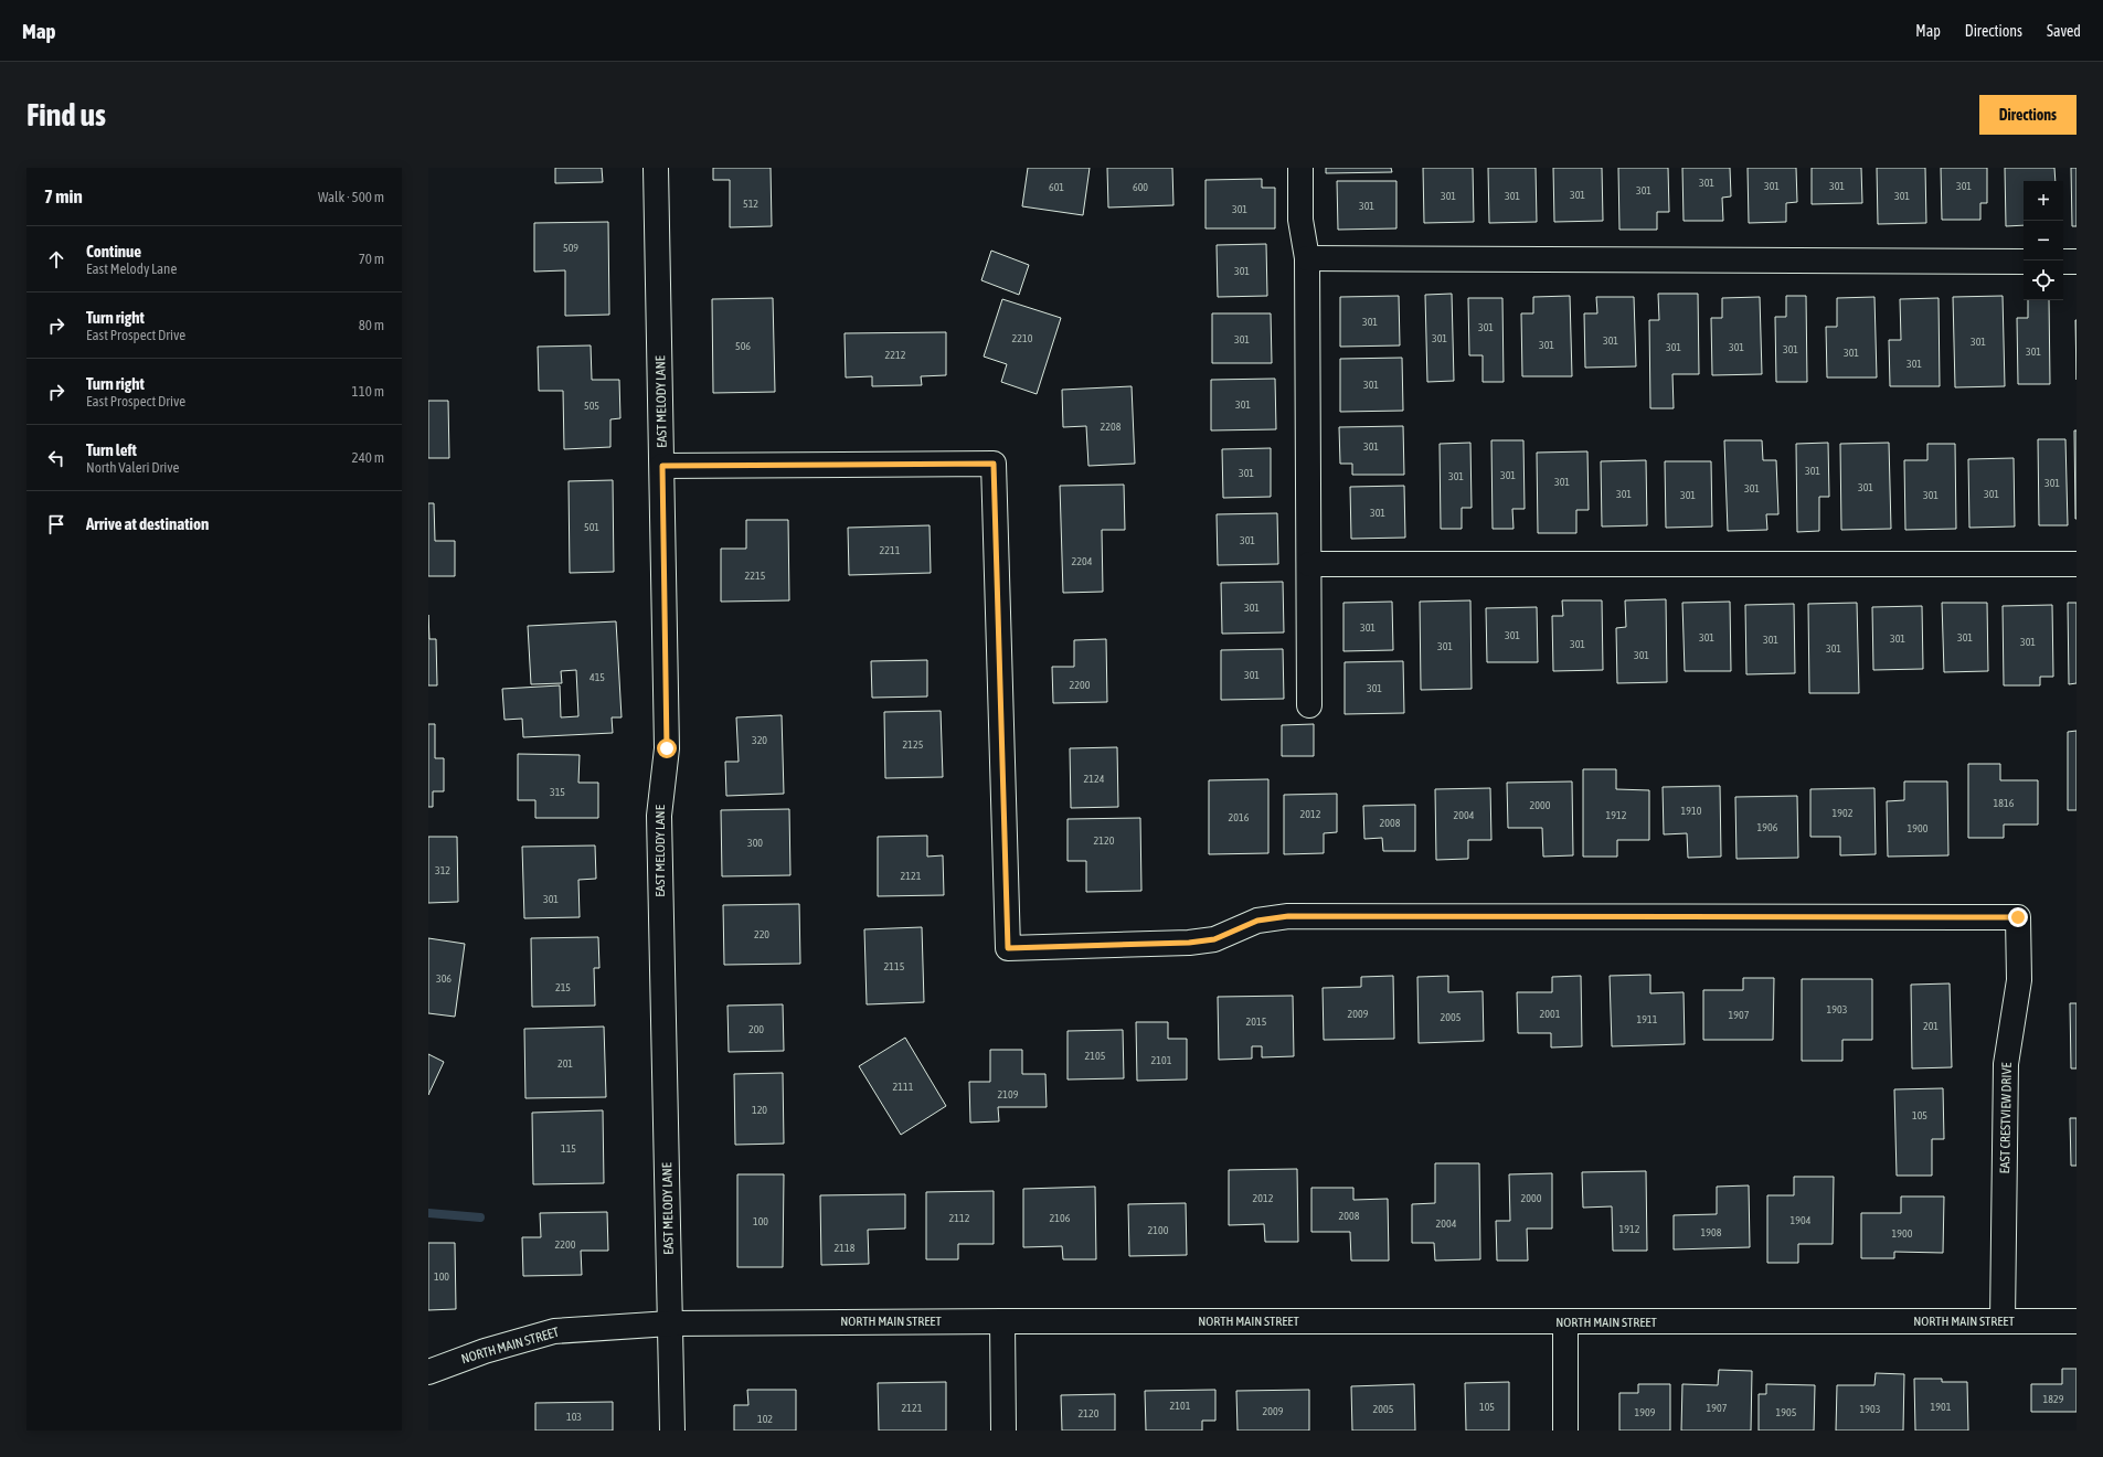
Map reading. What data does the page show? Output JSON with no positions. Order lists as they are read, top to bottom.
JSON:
{
  "streets": {
    "street": ["EAST MELODY LANE", "EAST CRESTVIEW DRIVE", "NORTH MAIN STREET"]
  },
  "crossings": [
    ["EAST MELODY LANE", "EAST CRESTVIEW DRIVE"],
    ["EAST MELODY LANE", "NORTH MAIN STREET"],
    ["EAST CRESTVIEW DRIVE", "NORTH MAIN STREET"]
  ],
  "house_numbers": [
    "301",
    "301",
    "301",
    "301",
    "601",
    "600",
    "301",
    "301",
    "301",
    "301",
    "301",
    "512",
    "301",
    "301",
    "509",
    "301",
    "301",
    "301",
    "2210",
    "301",
    "301",
    "301",
    "301",
    "301",
    "506",
    "301",
    "301",
    "301",
    "301",
    "301",
    "2212",
    "301",
    "301",
    "301",
    "505",
    "2208",
    "301",
    "301",
    "301",
    "301",
    "301",
    "301",
    "301",
    "301",
    "301",
    "301",
    "301",
    "301",
    "301",
    "301",
    "501",
    "301",
    "2211",
    "2204",
    "2215",
    "301",
    "301",
    "301",
    "301",
    "301",
    "301",
    "301",
    "301",
    "301",
    "301",
    "301",
    "301",
    "301",
    "415",
    "2200",
    "301",
    "320",
    "2125",
    "2124",
    "315",
    "1816",
    "2000",
    "1910",
    "1902",
    "2012",
    "2004",
    "1912",
    "2016",
    "2008",
    "1906",
    "1900",
    "2120",
    "300",
    "312",
    "2121",
    "301",
    "220",
    "2115",
    "306",
    "215",
    "1903",
    "2009",
    "2001",
    "1907",
    "2005",
    "1911",
    "2015",
    "201",
    "200",
    "2105",
    "2101",
    "201",
    "2111",
    "2109",
    "120",
    "105",
    "115",
    "2012",
    "2000",
    "2008",
    "2112",
    "2106",
    "1904",
    "100",
    "2004",
    "1912",
    "2100",
    "1908",
    "1900",
    "2200",
    "2118",
    "100",
    "1829",
    "2101",
    "105",
    "1901",
    "2121",
    "1907",
    "2005",
    "1903",
    "2009",
    "1909",
    "1905",
    "2120",
    "103",
    "102"
  ],
  "page": {
    "header": "Map",
    "nav": ["Map", "Directions", "Saved"],
    "buttons": "Directions",
    "title": "Find us",
    "heading": ["7 min", "Walk · 500 m"],
    "map_buttons": ["+", "−"],
    "list": [
      ["Continue", "East Melody Lane", "70 m"],
      ["Turn right", "East Prospect Drive", "80 m"],
      ["Turn right", "East Prospect Drive", "110 m"],
      ["Turn left", "North Valeri Drive", "240 m"],
      "Arrive at destination"
    ]
  }
}
